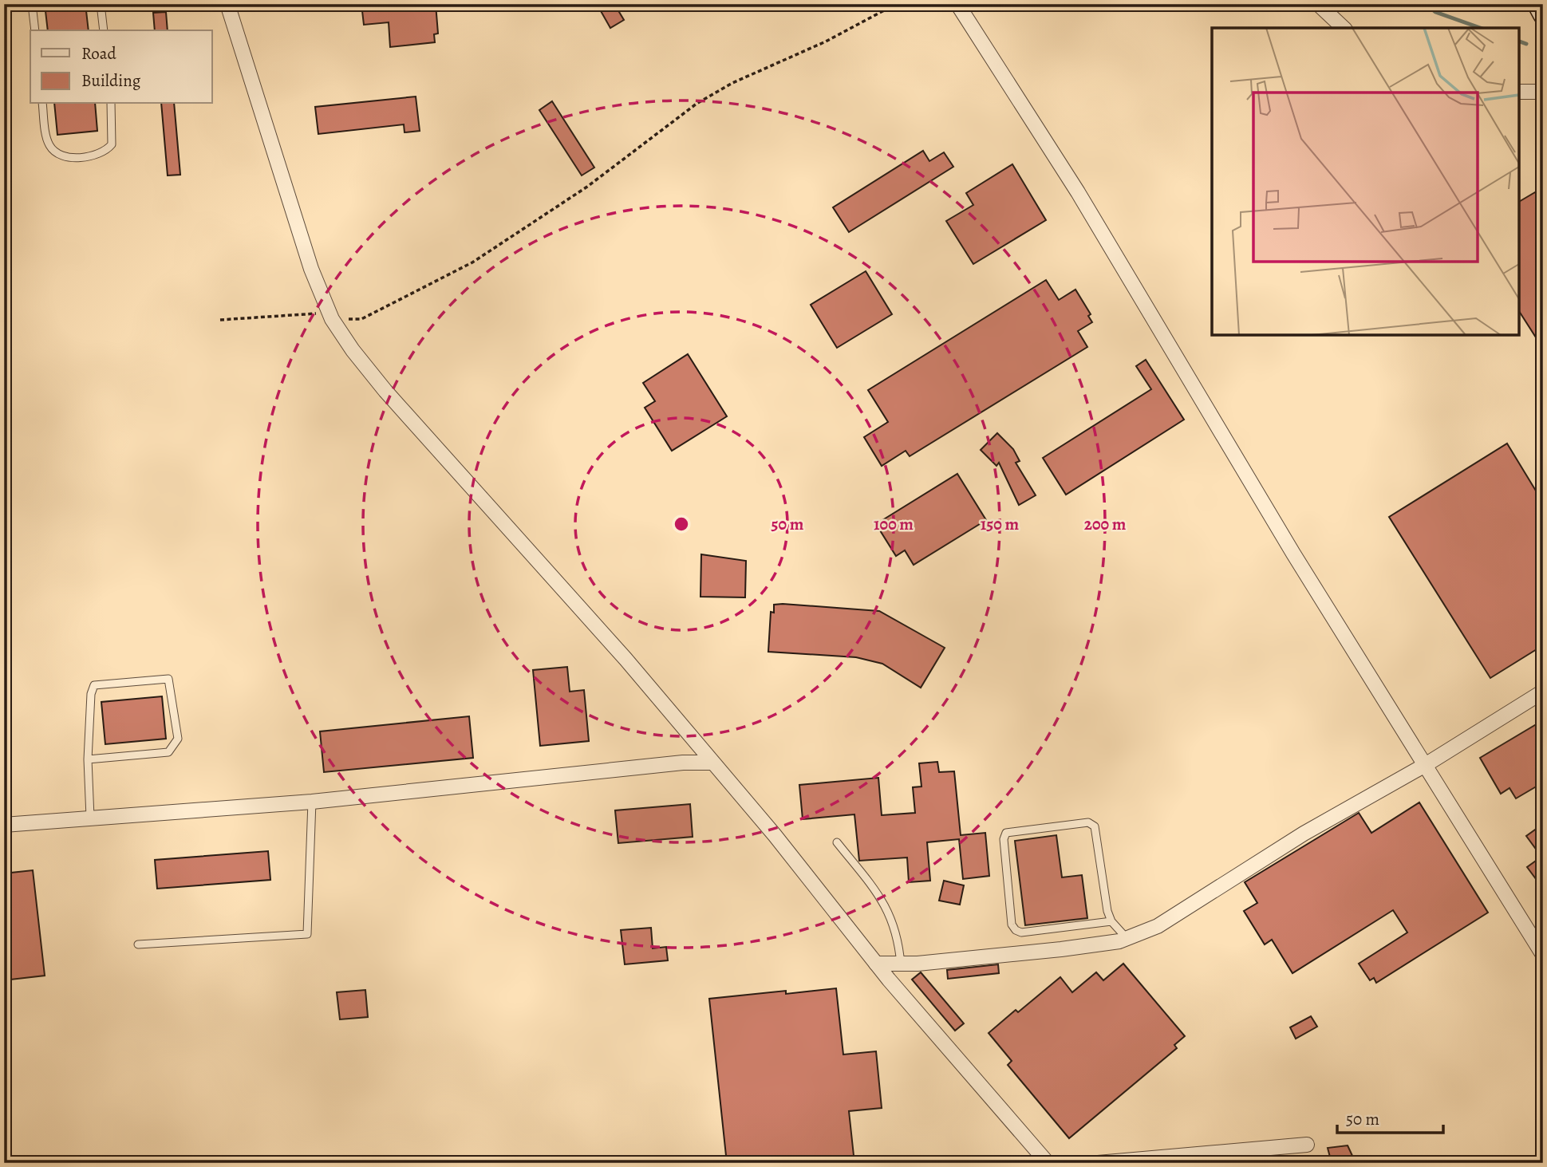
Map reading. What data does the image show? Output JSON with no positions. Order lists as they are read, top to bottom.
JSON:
{
  "legend": ["Road", "Building"],
  "scale_bar": "50 m",
  "rings": [
    "50 m",
    "100 m",
    "150 m",
    "200 m"
  ]
}
